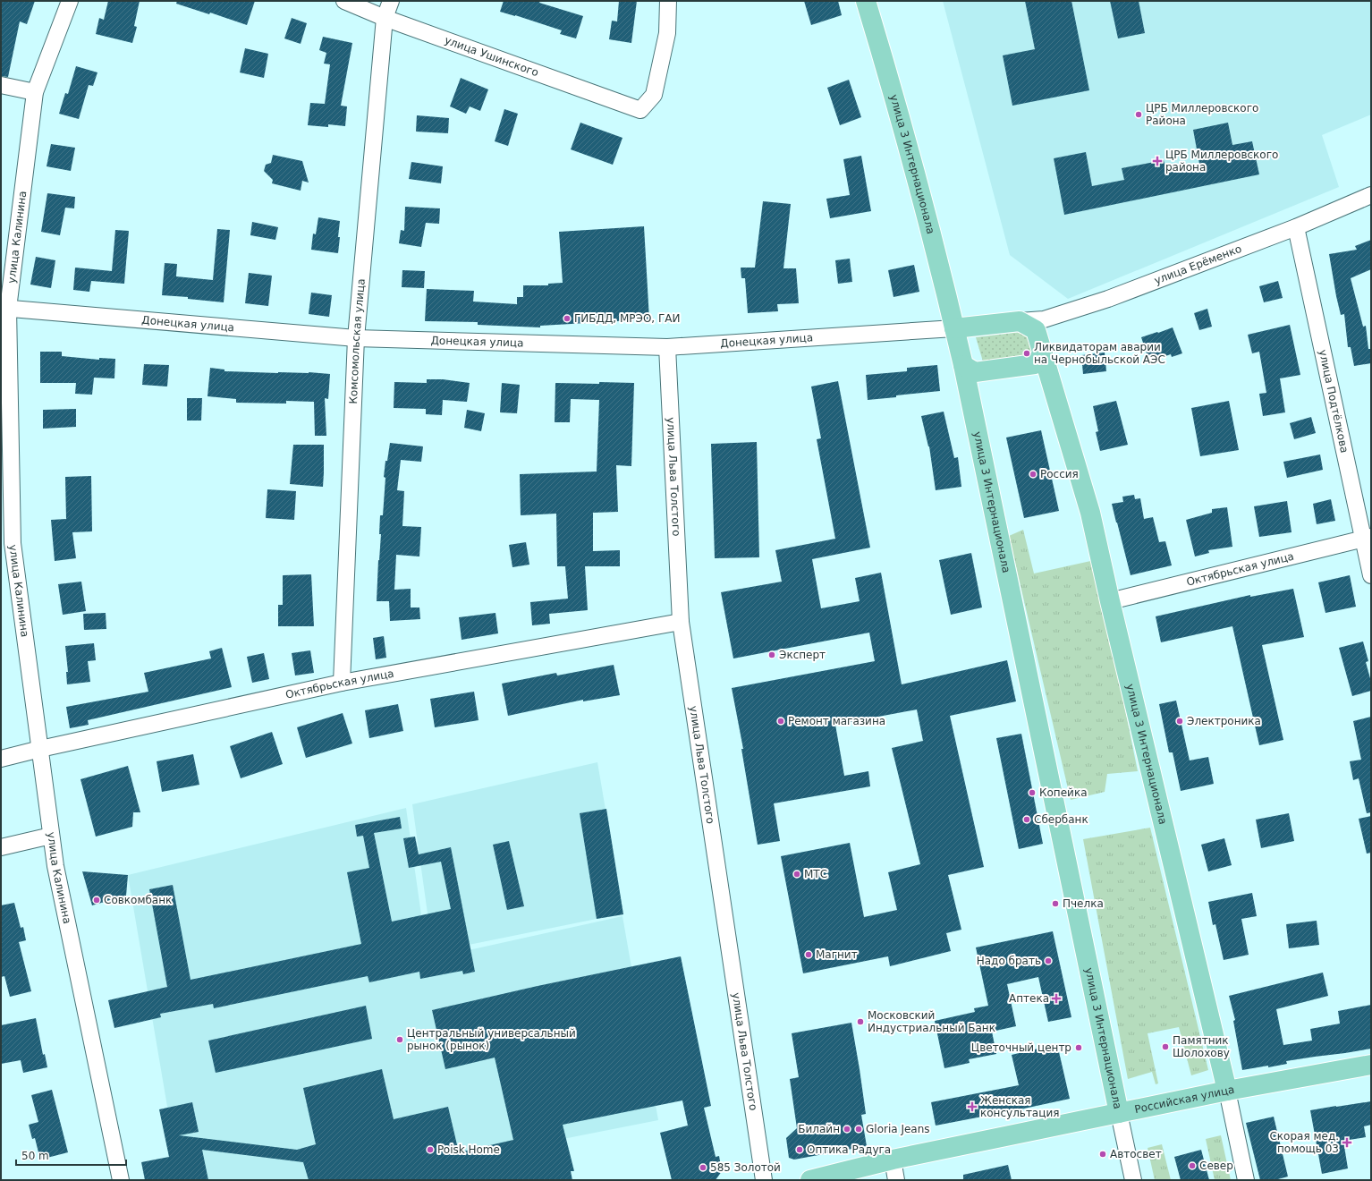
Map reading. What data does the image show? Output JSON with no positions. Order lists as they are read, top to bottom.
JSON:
{
  "streets": {
    "main road": ["улица 3 Интернационала", "Российская улица"],
    "street": [
      "улица Ушинского",
      "улица Калинина",
      "улица Ерёменко",
      "Донецкая улица",
      "Комсомольская улица",
      "улица Подтёлкова",
      "улица Льва Толстого",
      "Октябрьская улица"
    ]
  },
  "crossings": [
    ["улица Ушинского", "Комсомольская улица"],
    ["улица 3 Интернационала", "улица Ерёменко"],
    ["улица 3 Интернационала", "Донецкая улица"],
    ["улица 3 Интернационала", "Октябрьская улица"],
    ["улица 3 Интернационала", "Российская улица"],
    ["улица Калинина", "Донецкая улица"],
    ["улица Калинина", "Октябрьская улица"],
    ["улица Ерёменко", "улица Подтёлкова"],
    ["Донецкая улица", "Комсомольская улица"],
    ["Донецкая улица", "улица Льва Толстого"],
    ["Комсомольская улица", "Октябрьская улица"],
    ["улица Подтёлкова", "Октябрьская улица"],
    ["улица Льва Толстого", "Октябрьская улица"]
  ],
  "places": {
    "other": [
      "ЦРБ Миллеровского Района",
      "ГИБДД, МРЭО, ГАИ",
      "Ликвидаторам аварии на Чернобыльской АЭС",
      "Россия",
      "Эксперт",
      "Ремонт магазина",
      "Электроника",
      "Копейка",
      "Сбербанк",
      "МТС",
      "Совкомбанк",
      "Пчелка",
      "Магнит",
      "Надо брать",
      "Московский Индустриальный Банк",
      "Центральный универсальный рынок (рынок)",
      "Памятник Шолохову",
      "Цветочный центр",
      "Билайн",
      "Gloria Jeans",
      "Poisk Home",
      "Оптика Радуга",
      "Автосвет",
      "Север",
      "585 Золотой"
    ],
    "health": [
      "ЦРБ Миллеровского района",
      "Аптека",
      "Женская консультация",
      "Скорая мед. помощь 03"
    ]
  },
  "scale_bar": "50 m"
}
